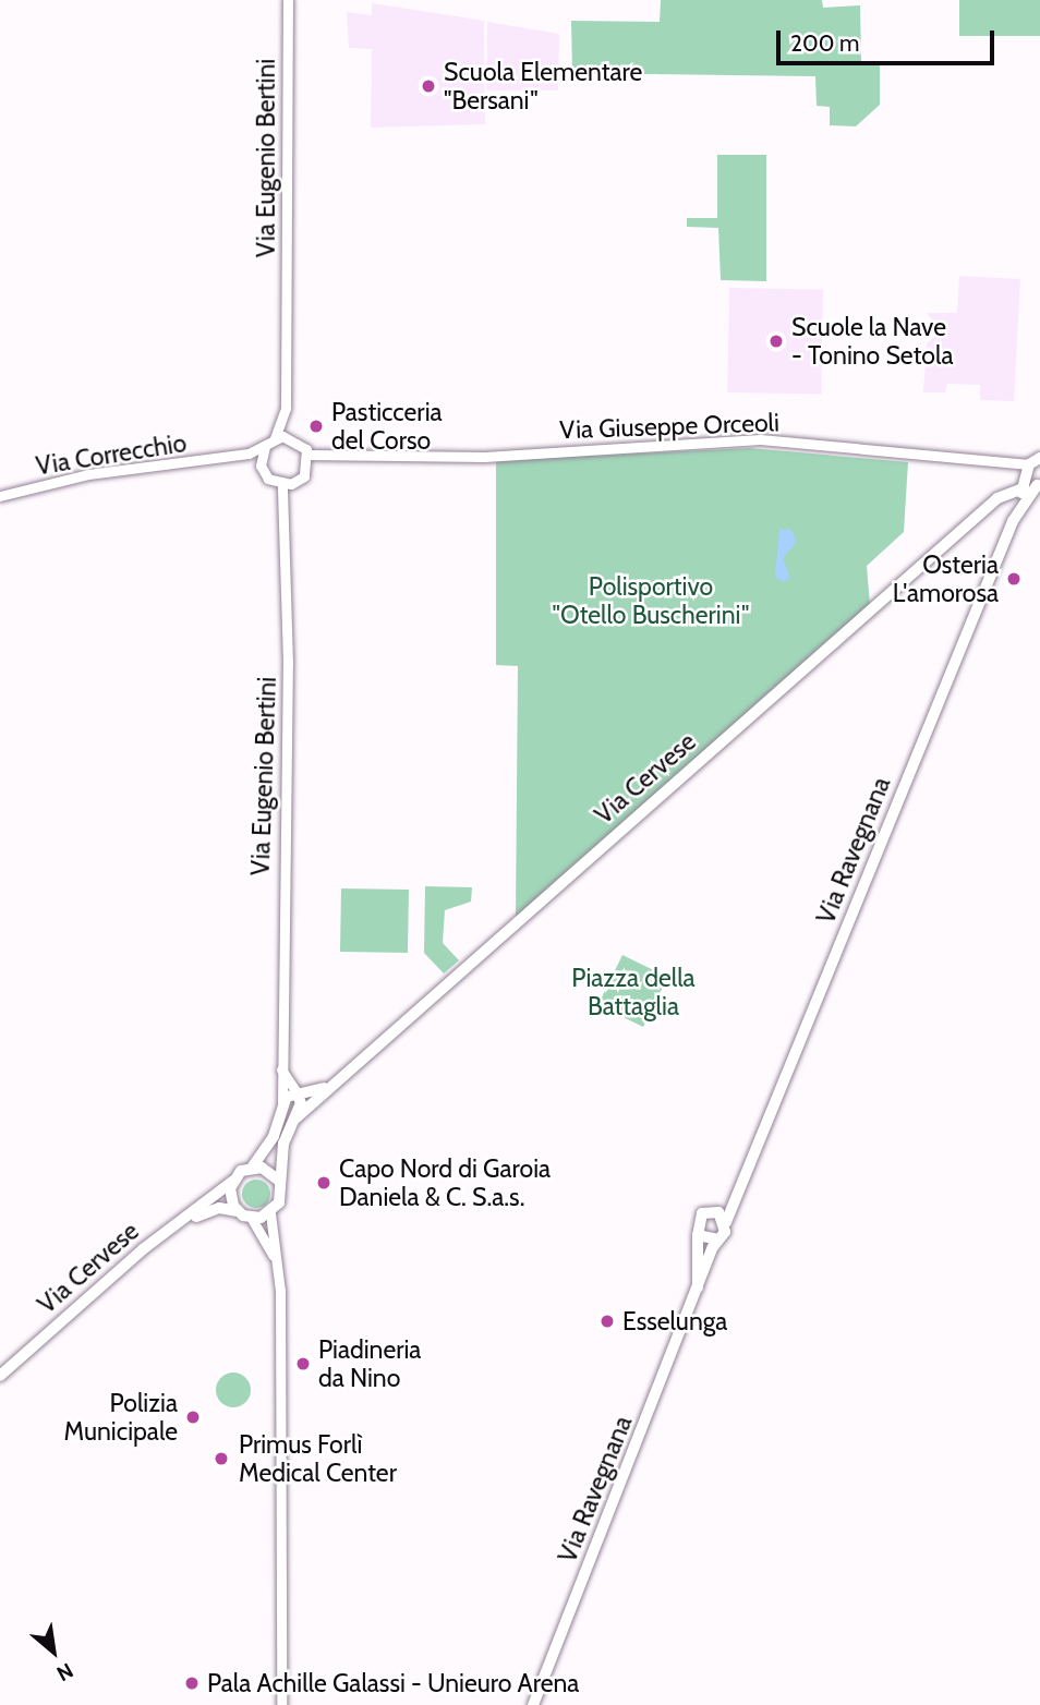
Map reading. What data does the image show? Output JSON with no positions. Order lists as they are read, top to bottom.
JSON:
{
  "streets": {
    "main road": ["Via Cervese", "Via Ravegnana"],
    "street": ["Via Eugenio Bertini", "Via Giuseppe Orceoli", "Via Correcchio"]
  },
  "crossings": [
    ["Via Eugenio Bertini", "Via Giuseppe Orceoli"],
    ["Via Eugenio Bertini", "Via Cervese"],
    ["Via Giuseppe Orceoli", "Via Ravegnana"],
    ["Via Cervese", "Via Ravegnana"]
  ],
  "parks": ["Polisportivo \"Otello Buscherini\"", "Piazza della Battaglia"],
  "places": [
    "Scuola Elementare \"Bersani\"",
    "Scuole la Nave - Tonino Setola",
    "Pasticceria del Corso",
    "Osteria L'amorosa",
    "Capo Nord di Garoia Daniela & C. S.a.s.",
    "Esselunga",
    "Piadineria da Nino",
    "Polizia Municipale",
    "Primus Forlì Medical Center",
    "Pala Achille Galassi - Unieuro Arena"
  ],
  "scale_bar": "200 m",
  "north": "bottom right"
}
